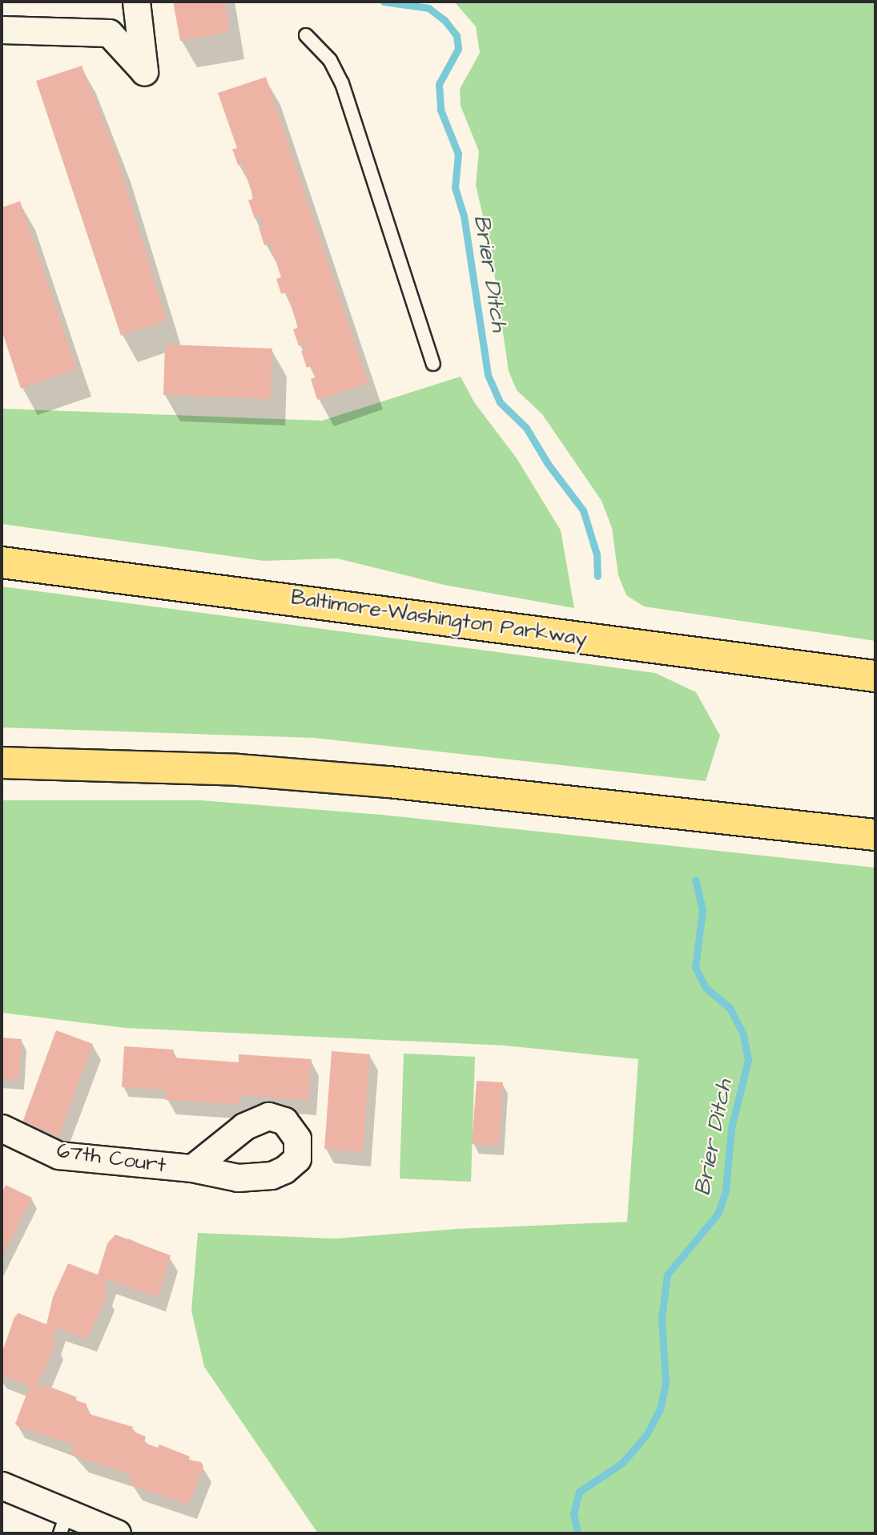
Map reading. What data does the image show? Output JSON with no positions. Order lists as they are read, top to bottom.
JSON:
{
  "streets": {
    "highway": ["Baltimore-Washington Parkway"],
    "street": ["67th Court"]
  },
  "water": ["Brier Ditch"]
}
